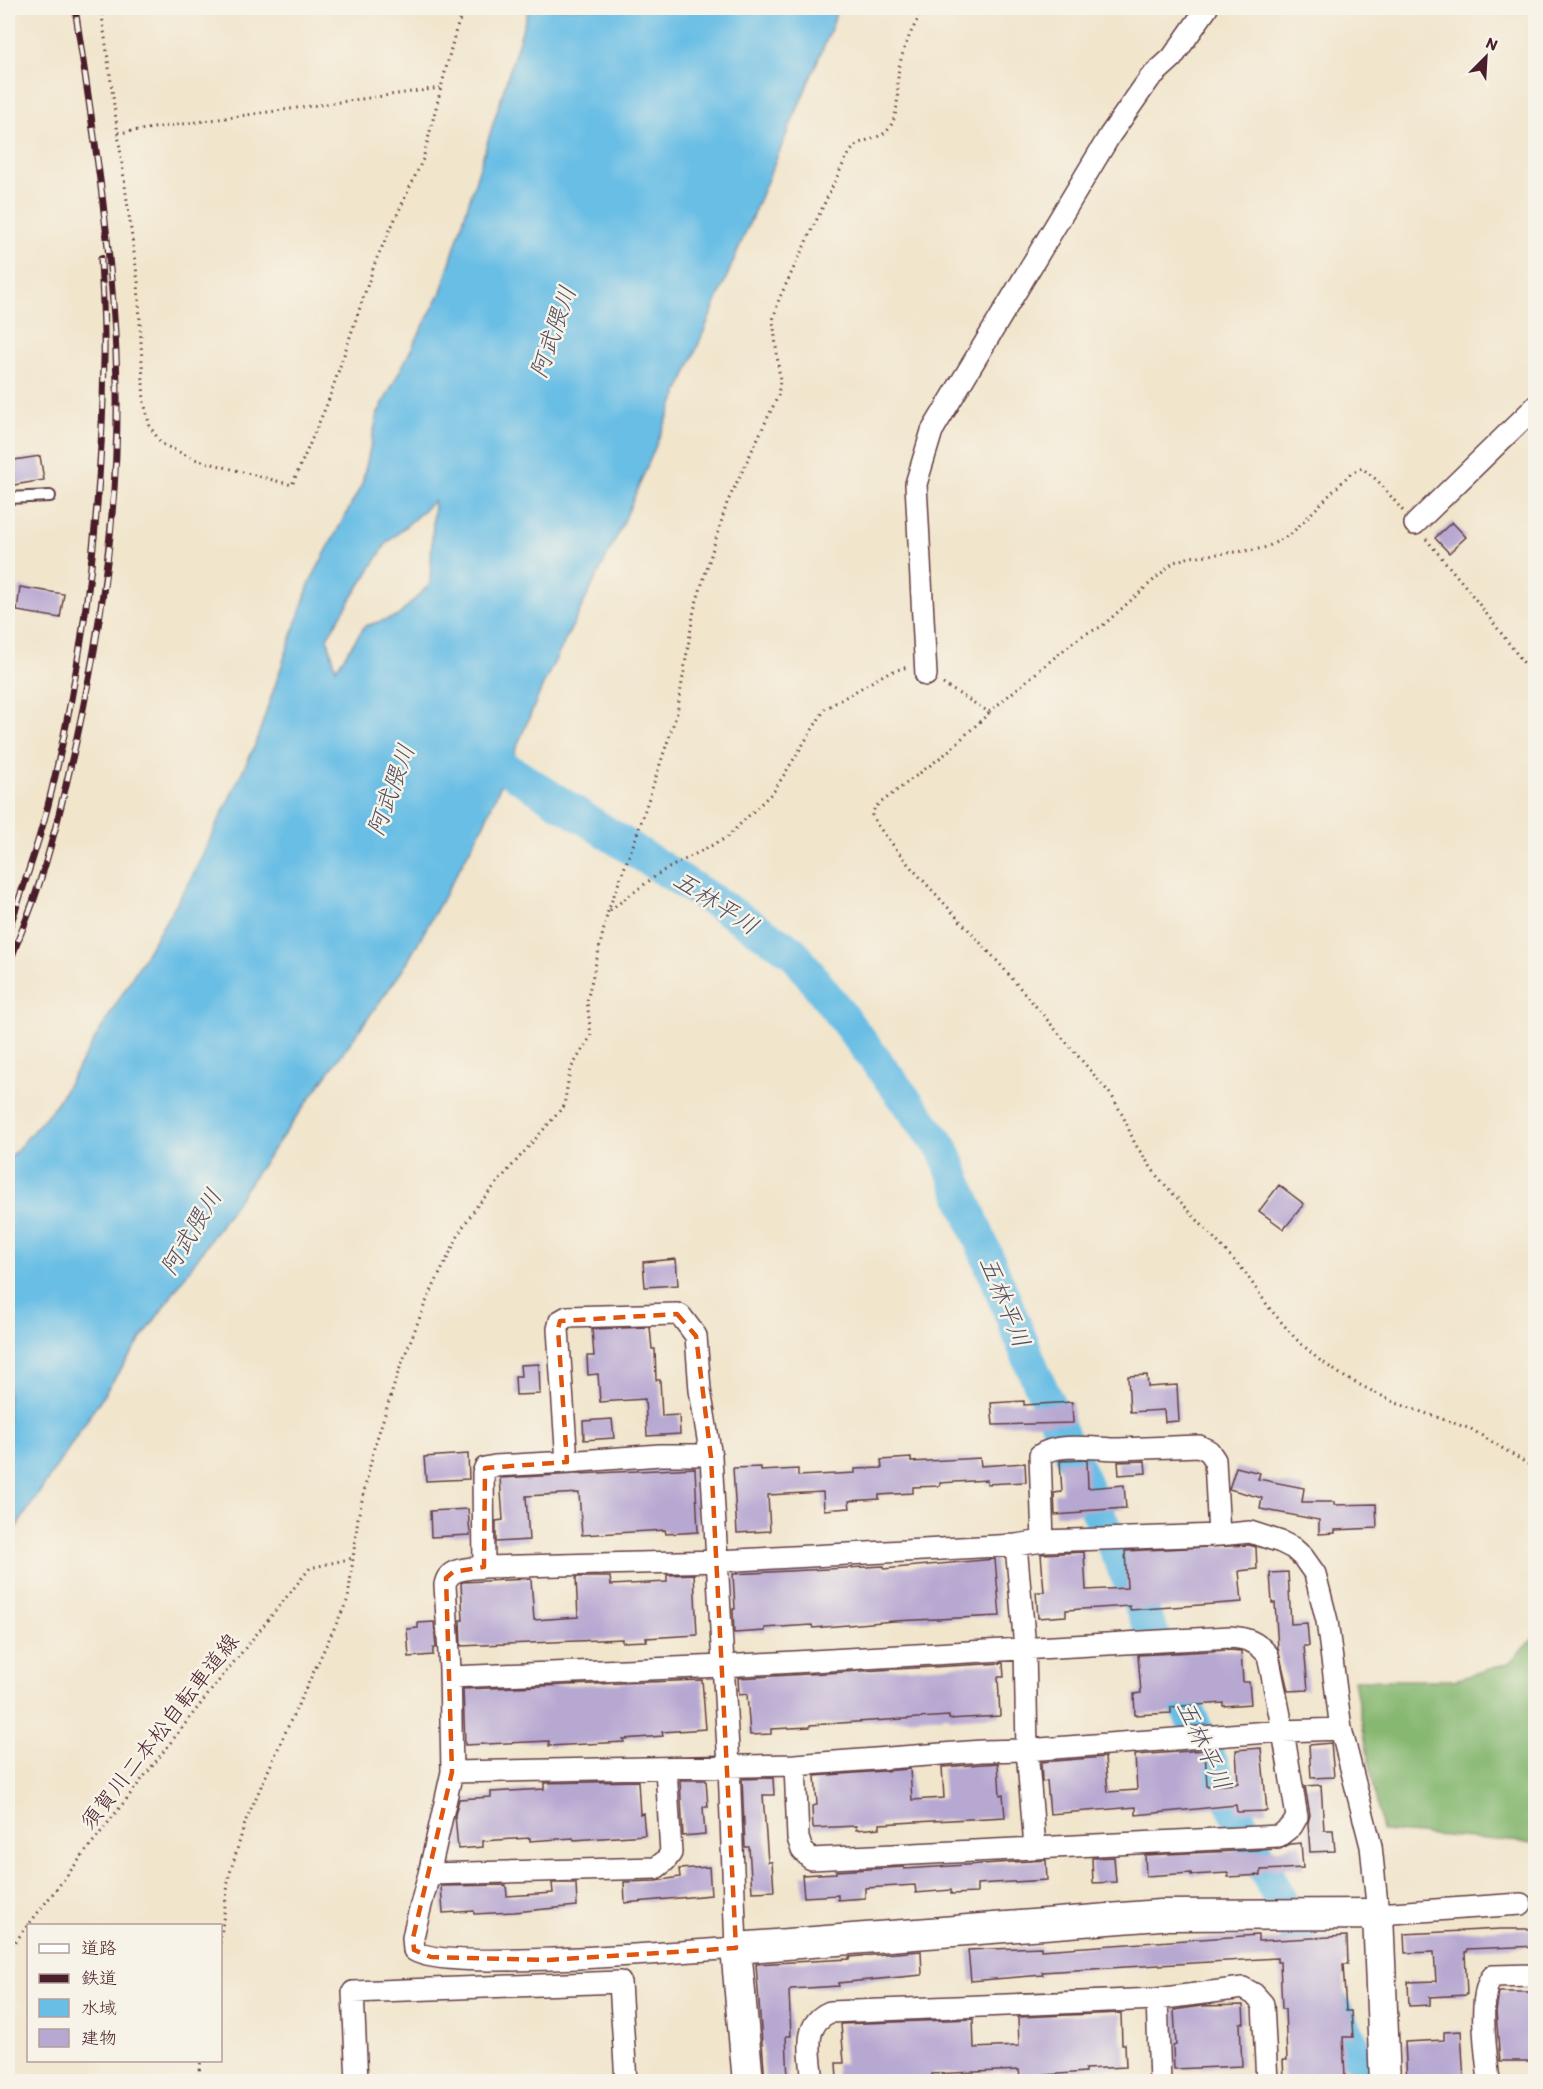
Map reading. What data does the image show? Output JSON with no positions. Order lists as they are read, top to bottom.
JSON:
{
  "streets": {
    "path": ["須賀川二本松自転車道線"]
  },
  "water": ["阿武隈川", "五林平川"],
  "legend": [
    "道路",
    "鉄道",
    "水域",
    "建物"
  ],
  "north": "top right"
}
